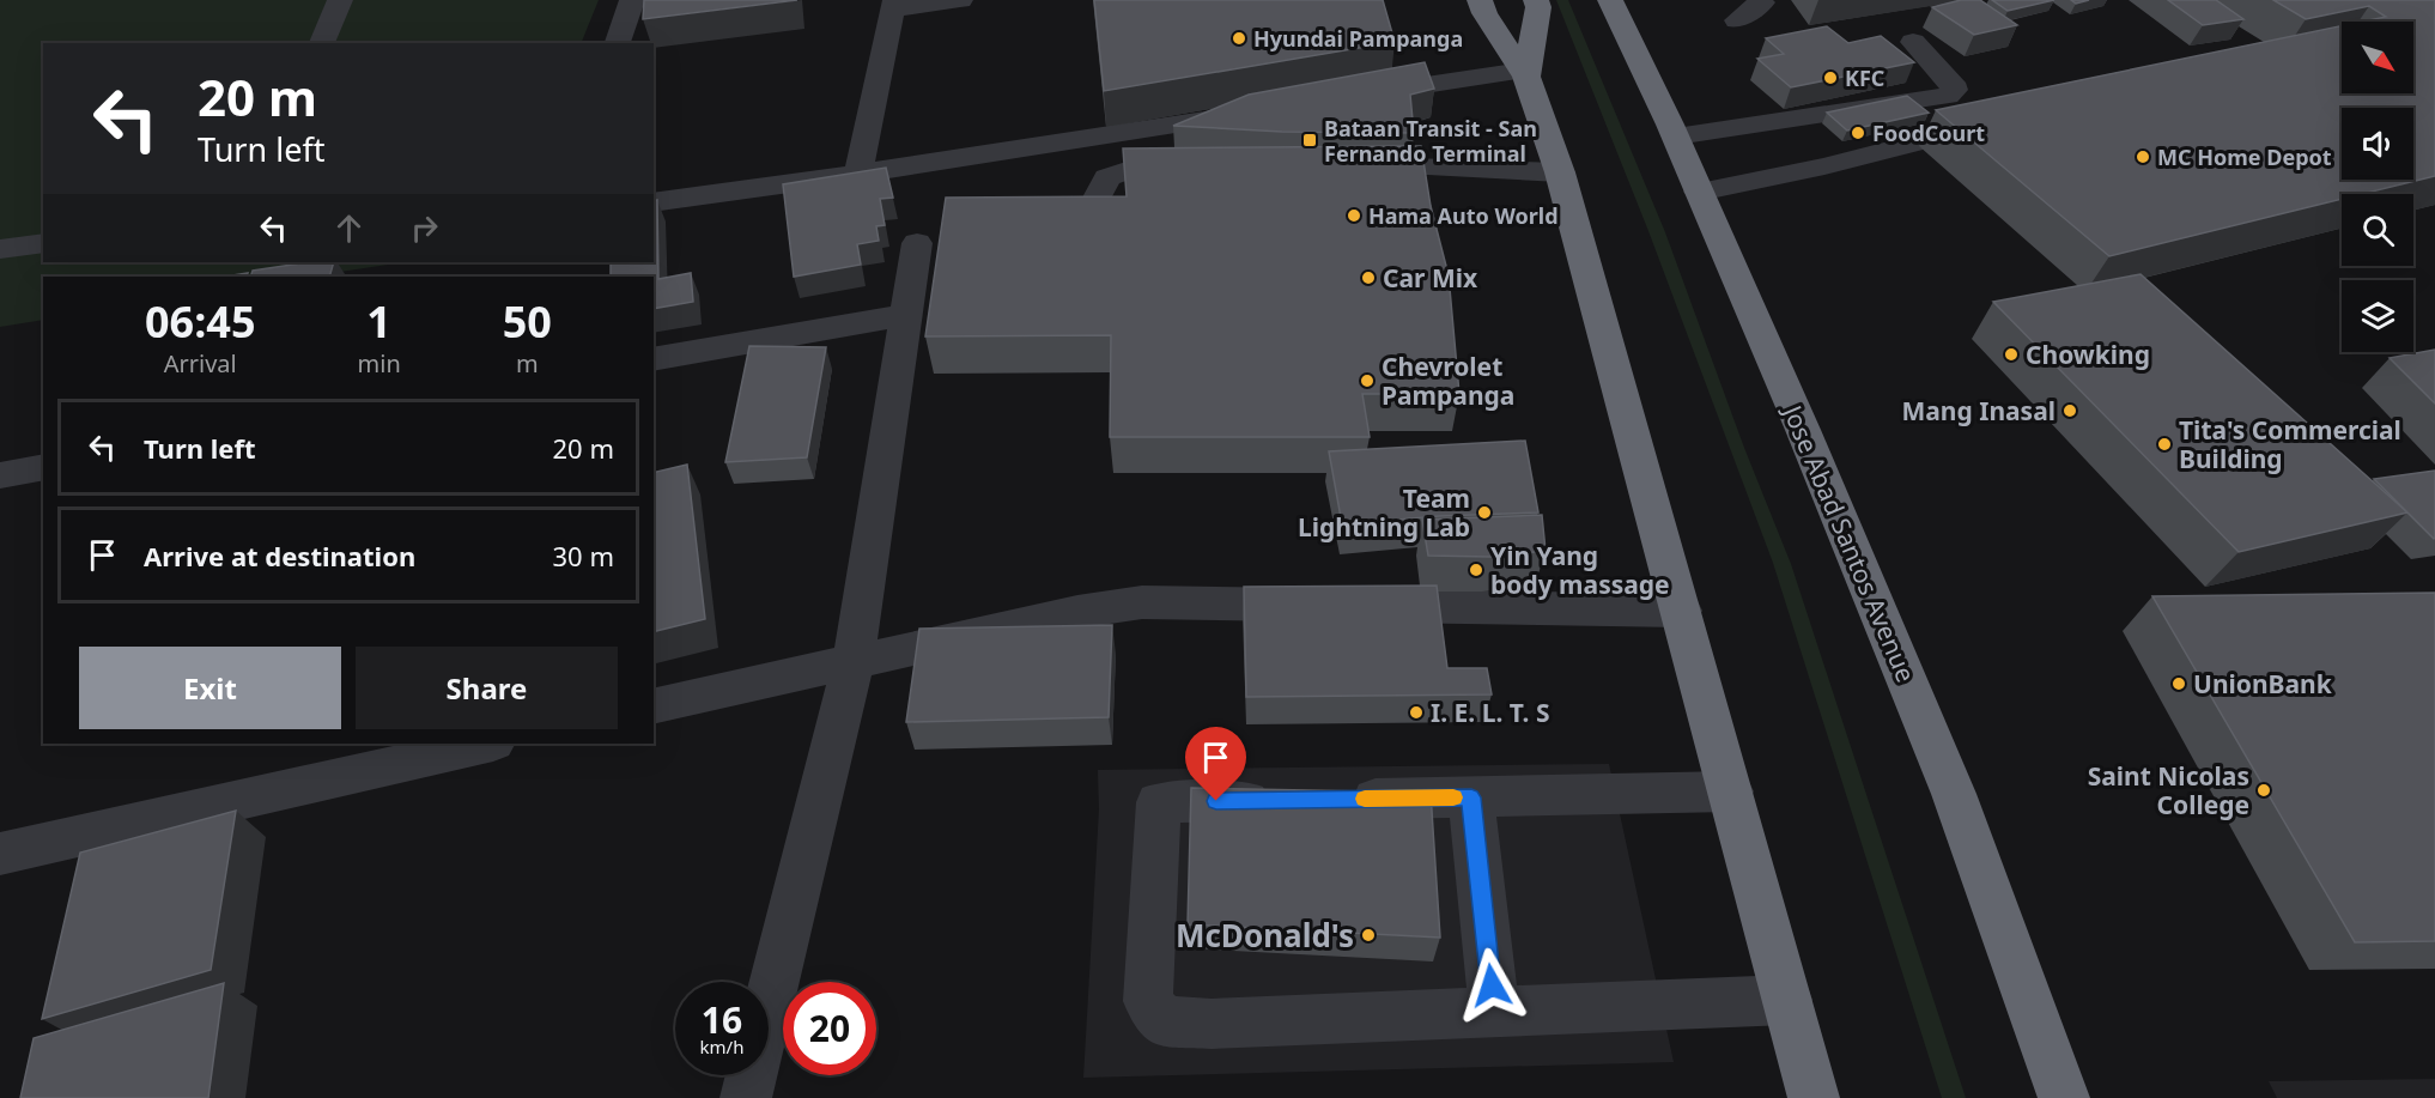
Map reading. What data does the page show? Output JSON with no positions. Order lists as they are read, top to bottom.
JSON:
{
  "streets": {
    "highway": ["Jose Abad Santos Avenue"]
  },
  "places": {
    "other": [
      "Hyundai Pampanga",
      "KFC",
      "FoodCourt",
      "MC Home Depot",
      "Hama Auto World",
      "Car Mix",
      "Chowking",
      "Chevrolet Pampanga",
      "Mang Inasal",
      "Tita's Commercial Building",
      "Team Lightning Lab",
      "Yin Yang body massage",
      "UnionBank",
      "I. E. L. T. S",
      "Saint Nicolas College",
      "McDonald's"
    ],
    "transit": ["Bataan Transit - San Fernando Terminal"]
  },
  "north": "bottom right",
  "page": {
    "turn": ["20 m", "Turn left"],
    "eta": [
      "06:45",
      "Arrival",
      "1",
      "min",
      "50",
      "m"
    ],
    "list": [
      {
        "name": "Turn left",
        "value": "20 m"
      },
      {
        "name": "Arrive at destination",
        "value": "30 m"
      }
    ],
    "buttons": ["Exit", "Share"],
    "speed": "16 km/h",
    "limit": "20"
  }
}
